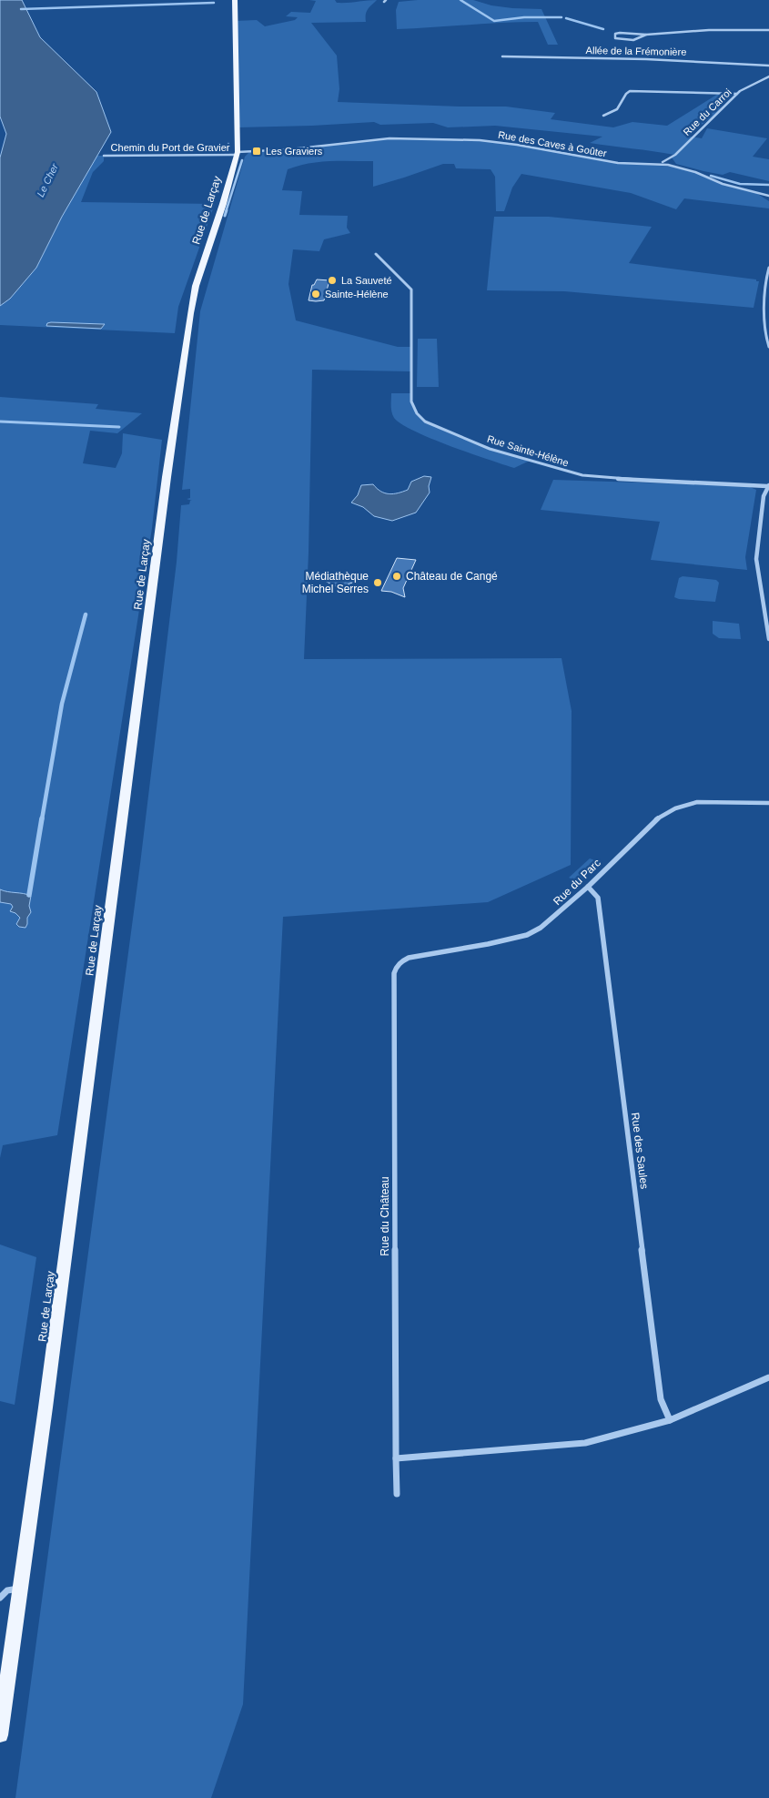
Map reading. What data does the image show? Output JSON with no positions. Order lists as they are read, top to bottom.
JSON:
{
  "streets": {
    "main road": ["Rue de Larçay"],
    "street": [
      "Allée de la Frémonière",
      "Rue du Carroi",
      "Rue des Caves à Goûter",
      "Chemin du Port de Gravier",
      "Rue Sainte-Hélène",
      "Rue du Parc",
      "Rue des Saules",
      "Rue du Château"
    ]
  },
  "crossings": [
    ["Rue du Carroi", "Rue des Caves à Goûter"],
    ["Rue des Caves à Goûter", "Chemin du Port de Gravier"],
    ["Rue des Caves à Goûter", "Rue de Larçay"],
    ["Chemin du Port de Gravier", "Rue de Larçay"],
    ["Rue du Parc", "Rue des Saules"],
    ["Rue du Parc", "Rue du Château"]
  ],
  "water": ["Le Cher"],
  "places": {
    "transit": ["Les Graviers"],
    "other": [
      "La Sauveté",
      "Sainte-Hélène",
      "Château de Cangé",
      "Médiathèque Michel Serres"
    ]
  }
}
